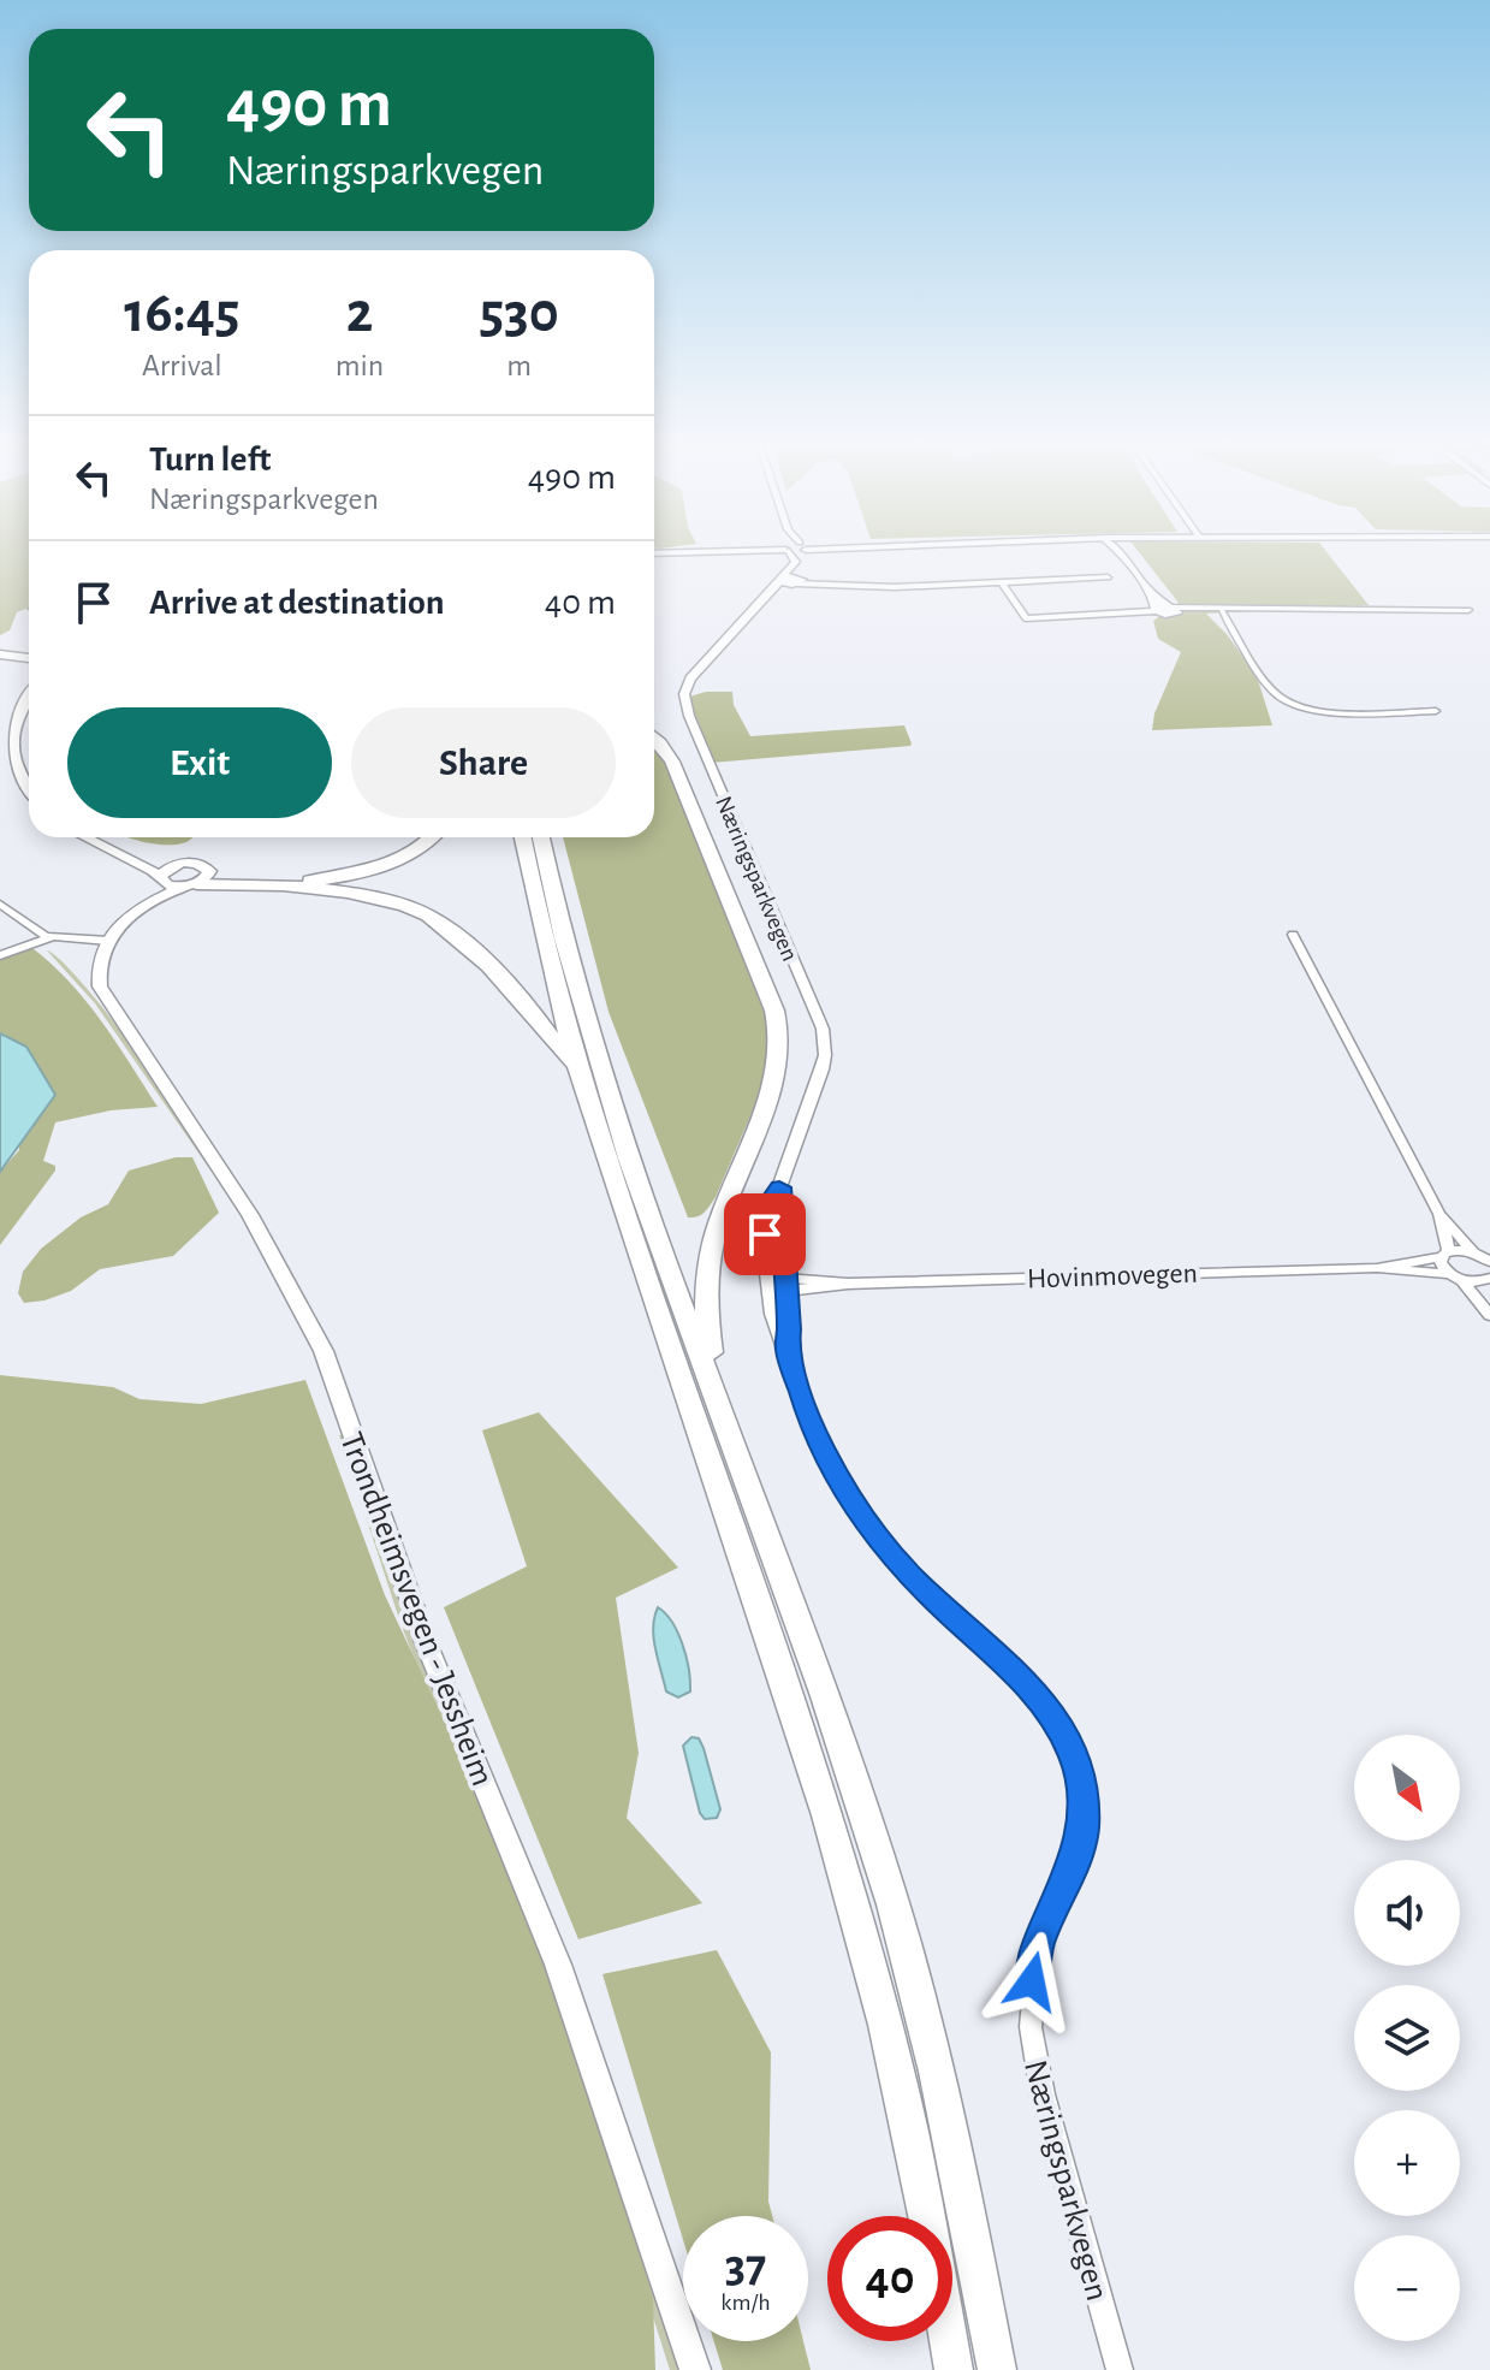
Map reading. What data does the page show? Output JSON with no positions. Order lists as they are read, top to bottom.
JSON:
{
  "streets": {
    "main road": ["Trondheimsvegen - Jessheim"],
    "street": ["Næringsparkvegen", "Hovinmovegen"]
  },
  "crossings": [
    ["Næringsparkvegen", "Hovinmovegen"]
  ],
  "north": "bottom right",
  "page": {
    "turn": ["490 m", "Næringsparkvegen"],
    "eta": [
      "16:45",
      "Arrival",
      "2",
      "min",
      "530",
      "m"
    ],
    "list": [
      {
        "name": "Turn left",
        "note": "Næringsparkvegen",
        "value": "490 m"
      },
      {
        "name": "Arrive at destination",
        "value": "40 m"
      }
    ],
    "buttons": ["Exit", "Share"],
    "map_buttons": ["+", "−"],
    "speed": "37 km/h",
    "limit": "40"
  }
}
